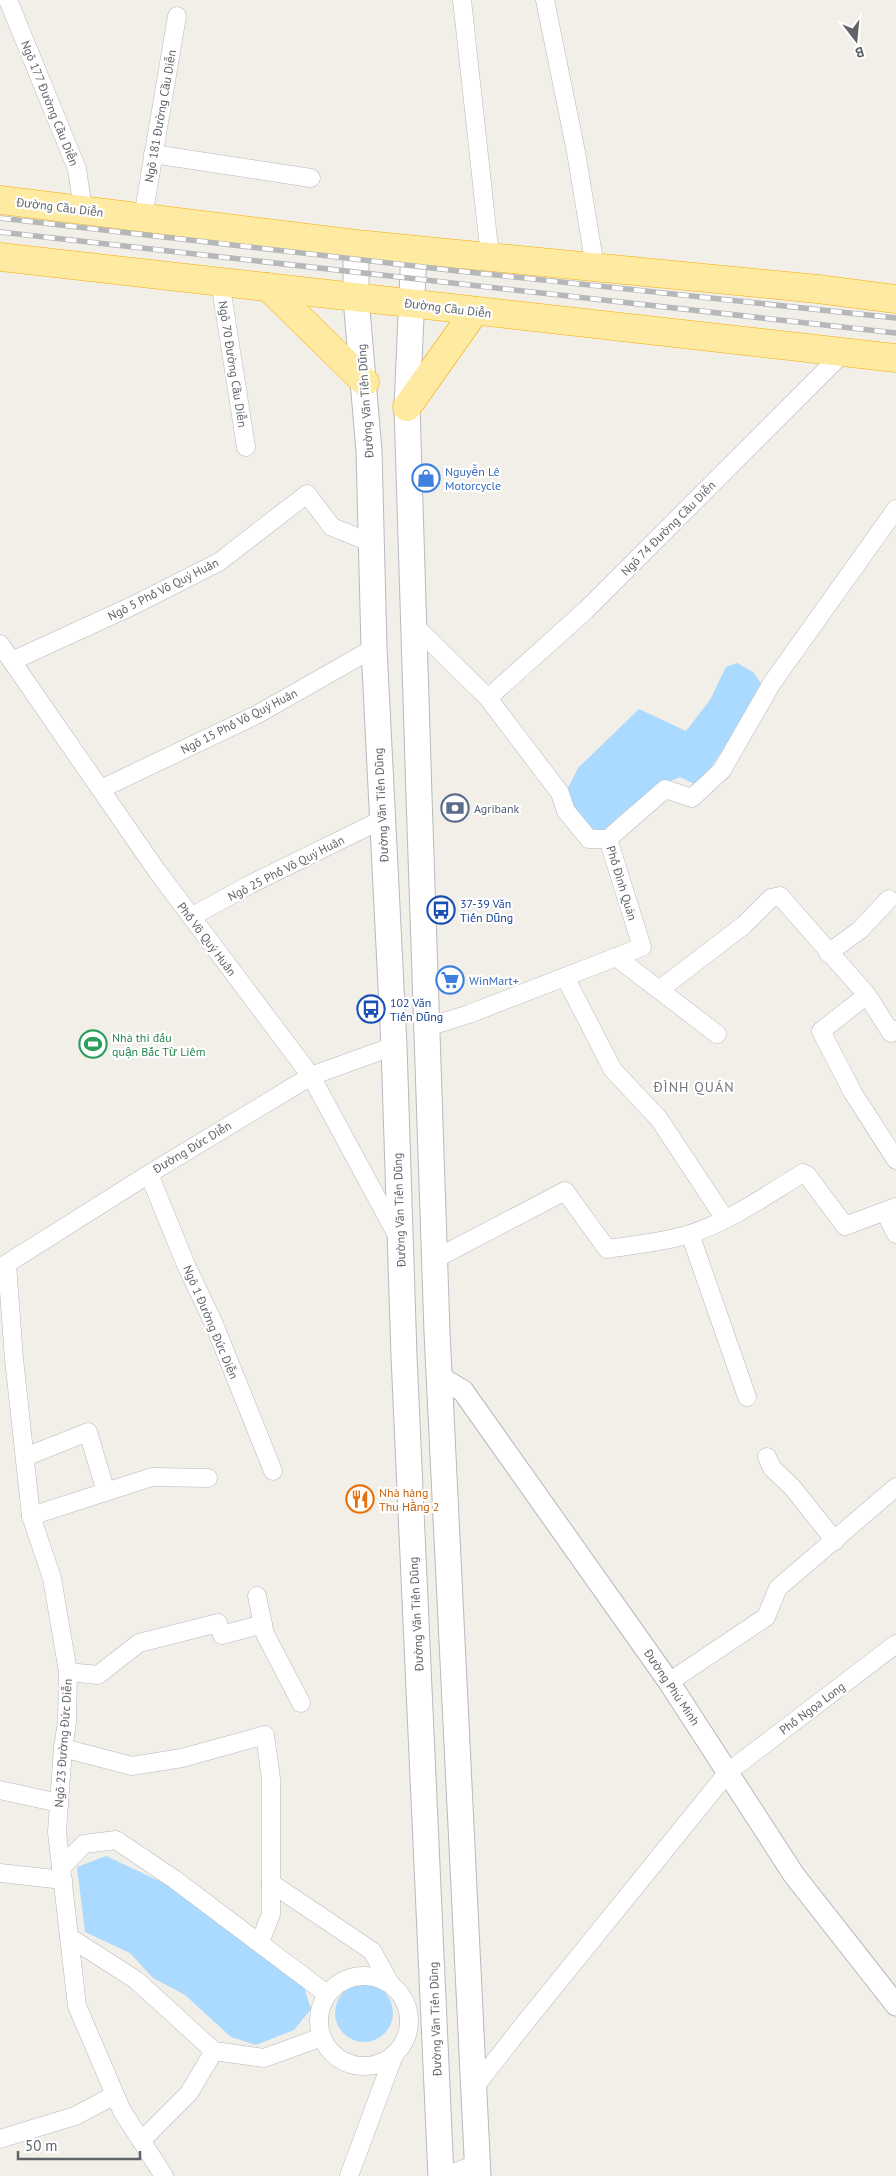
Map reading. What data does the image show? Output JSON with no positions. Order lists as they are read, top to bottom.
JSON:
{
  "streets": {
    "highway": ["Đường Cầu Diễn"],
    "main road": ["Đường Văn Tiến Dũng"],
    "street": [
      "Ngõ 177 Đường Cầu Diễn",
      "Ngõ 181 Đường Cầu Diễn",
      "Ngõ 70 Đường Cầu Diễn",
      "Ngõ 74 Đường Cầu Diễn",
      "Ngõ 5 Phố Võ Quý Huân",
      "Ngõ 15 Phố Võ Quý Huân",
      "Ngõ 25 Phố Võ Quý Huân",
      "Phố Đình Quán",
      "Phố Võ Quý Huân",
      "Đường Đức Diễn",
      "Ngõ 1 Đường Đức Diễn",
      "Đường Phú Minh",
      "Phố Ngọa Long",
      "Ngõ 23 Đường Đức Diễn"
    ]
  },
  "crossings": [
    ["Ngõ 177 Đường Cầu Diễn", "Đường Cầu Diễn"],
    ["Ngõ 181 Đường Cầu Diễn", "Đường Cầu Diễn"],
    ["Đường Cầu Diễn", "Ngõ 70 Đường Cầu Diễn"],
    ["Đường Cầu Diễn", "Đường Văn Tiến Dũng"],
    ["Đường Cầu Diễn", "Ngõ 74 Đường Cầu Diễn"],
    ["Đường Văn Tiến Dũng", "Ngõ 5 Phố Võ Quý Huân"],
    ["Đường Văn Tiến Dũng", "Ngõ 15 Phố Võ Quý Huân"],
    ["Đường Văn Tiến Dũng", "Ngõ 25 Phố Võ Quý Huân"],
    ["Đường Văn Tiến Dũng", "Phố Võ Quý Huân"],
    ["Đường Văn Tiến Dũng", "Đường Đức Diễn"],
    ["Ngõ 5 Phố Võ Quý Huân", "Phố Võ Quý Huân"],
    ["Ngõ 15 Phố Võ Quý Huân", "Phố Võ Quý Huân"],
    ["Ngõ 25 Phố Võ Quý Huân", "Phố Võ Quý Huân"],
    ["Phố Võ Quý Huân", "Đường Đức Diễn"],
    ["Đường Đức Diễn", "Ngõ 1 Đường Đức Diễn"],
    ["Đường Đức Diễn", "Ngõ 23 Đường Đức Diễn"],
    ["Đường Phú Minh", "Phố Ngọa Long"]
  ],
  "districts": ["ĐÌNH QUÁN"],
  "places": {
    "shop": ["Nguyễn Lê Motorcycle"],
    "bank": ["Agribank"],
    "bus stop": ["37-39 Văn Tiến Dũng", "102 Văn Tiến Dũng"],
    "supermarket": ["WinMart+"],
    "sports": ["Nhà thi đấu quận Bắc Từ Liêm"],
    "restaurant": ["Nhà hàng Thu Hằng 2"]
  },
  "scale_bar": "50 m",
  "north": "bottom"
}
